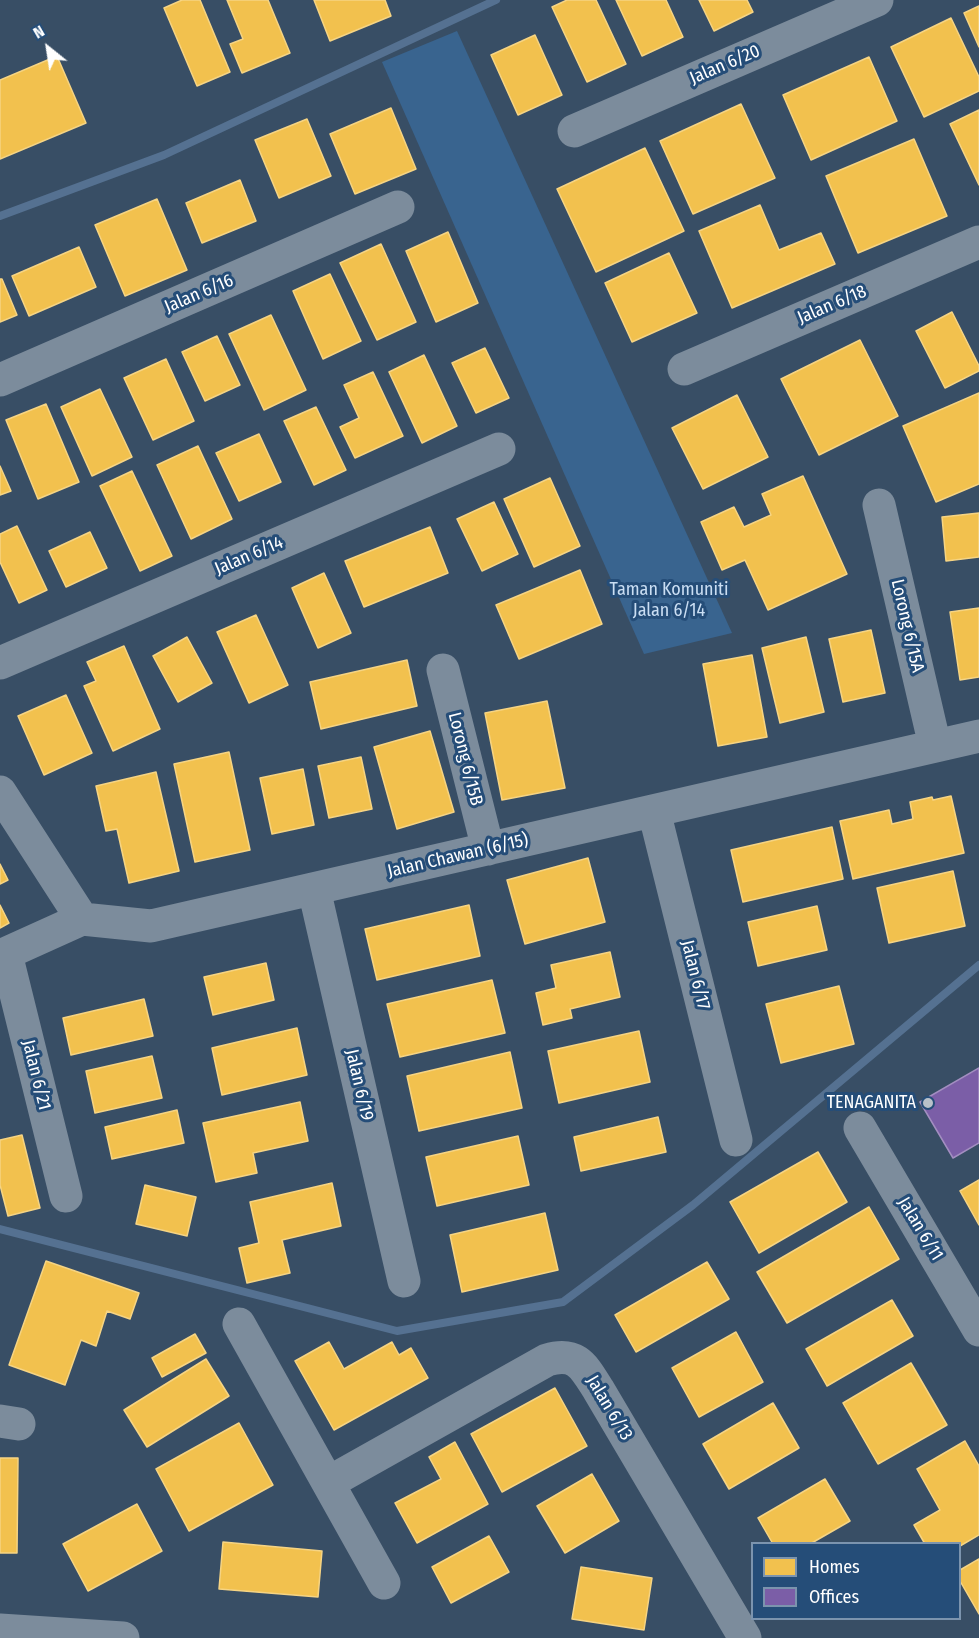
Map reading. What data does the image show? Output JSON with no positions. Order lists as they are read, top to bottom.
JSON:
{
  "streets": {
    "street": [
      "Jalan 6/20",
      "Jalan 6/16",
      "Jalan 6/18",
      "Jalan 6/14",
      "Lorong 6/15A",
      "Lorong 6/15B",
      "Jalan Chawan (6/15)",
      "Jalan 6/17",
      "Jalan 6/21",
      "Jalan 6/19",
      "Jalan 6/11",
      "Jalan 6/13"
    ]
  },
  "crossings": [
    ["Lorong 6/15A", "Jalan Chawan (6/15)"],
    ["Lorong 6/15B", "Jalan Chawan (6/15)"],
    ["Jalan Chawan (6/15)", "Jalan 6/17"],
    ["Jalan Chawan (6/15)", "Jalan 6/19"]
  ],
  "parks": ["Taman Komuniti Jalan 6/14"],
  "places": ["TENAGANITA"],
  "legend": ["Homes", "Offices"],
  "north": "top left"
}
